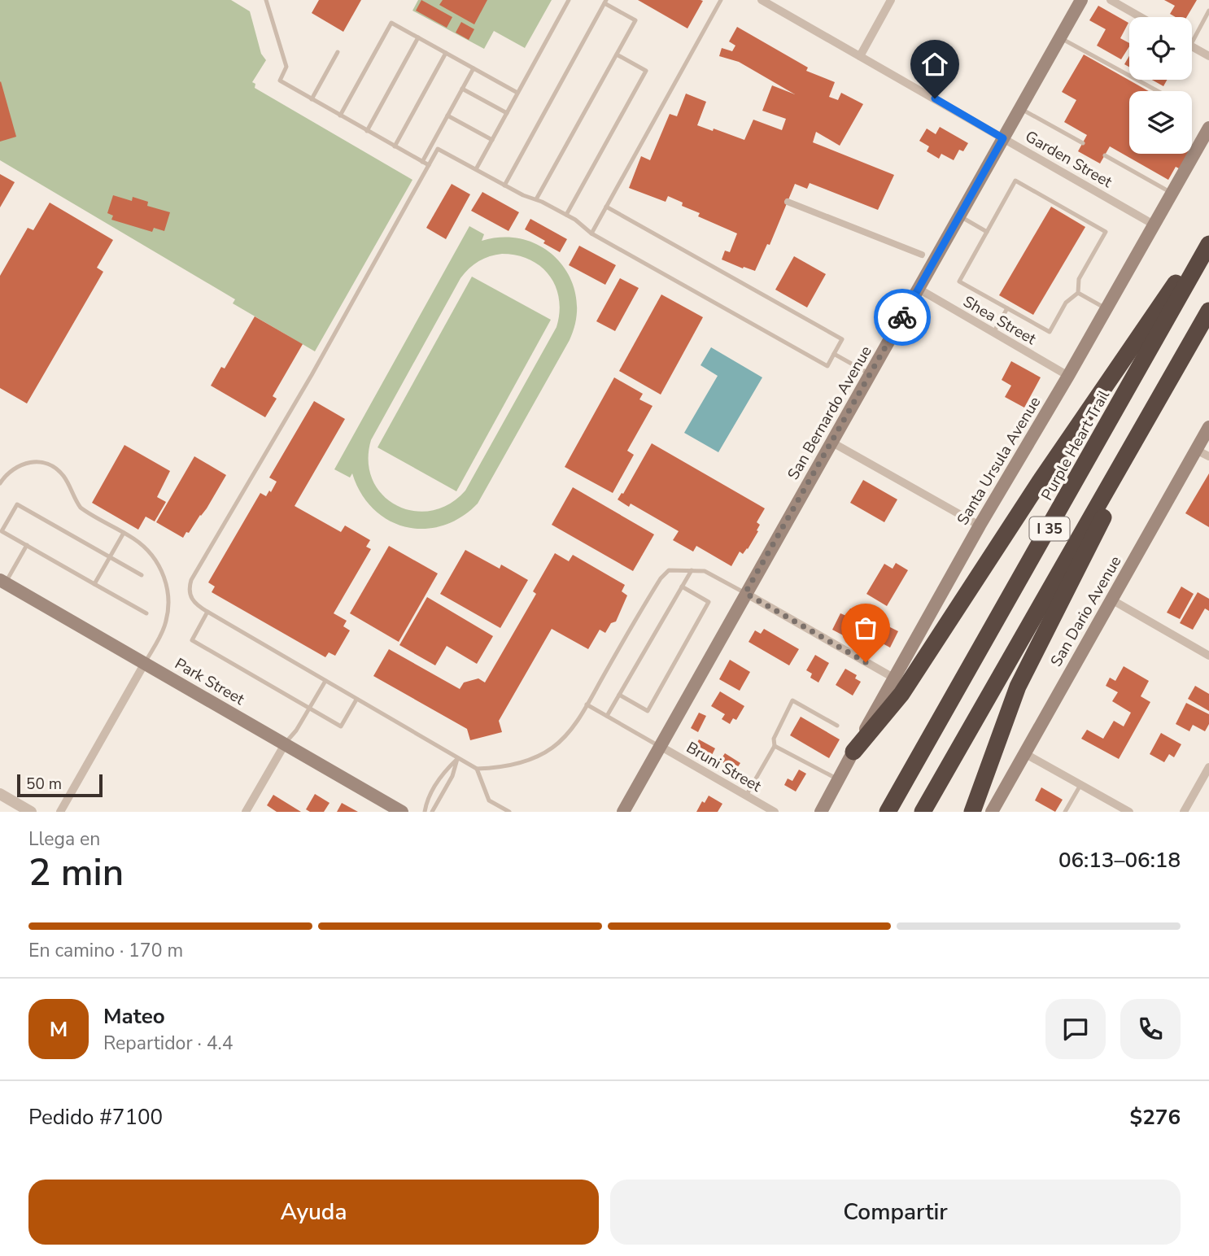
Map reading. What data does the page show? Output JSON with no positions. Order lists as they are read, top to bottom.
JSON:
{
  "streets": {
    "highway": ["Purple Heart Trail", "I 35"],
    "main road": [
      "San Bernardo Avenue",
      "Santa Ursula Avenue",
      "San Dario Avenue",
      "Park Street"
    ],
    "street": ["Garden Street", "Shea Street", "Bruni Street"]
  },
  "crossings": [
    ["Garden Street", "San Bernardo Avenue"],
    ["Garden Street", "Santa Ursula Avenue"],
    ["Shea Street", "San Bernardo Avenue"],
    ["Shea Street", "Santa Ursula Avenue"],
    ["San Bernardo Avenue", "Bruni Street"]
  ],
  "scale_bar": "50 m",
  "page": {
    "scale": "50 m",
    "heading": ["2 min", "Llega en", "06:13–06:18"],
    "panel": [
      "Mateo",
      "Repartidor · 4.4",
      "Pedido #7100",
      "$276"
    ],
    "bar": "En camino · 170 m",
    "round": "M",
    "buttons": ["Ayuda", "Compartir"]
  }
}
